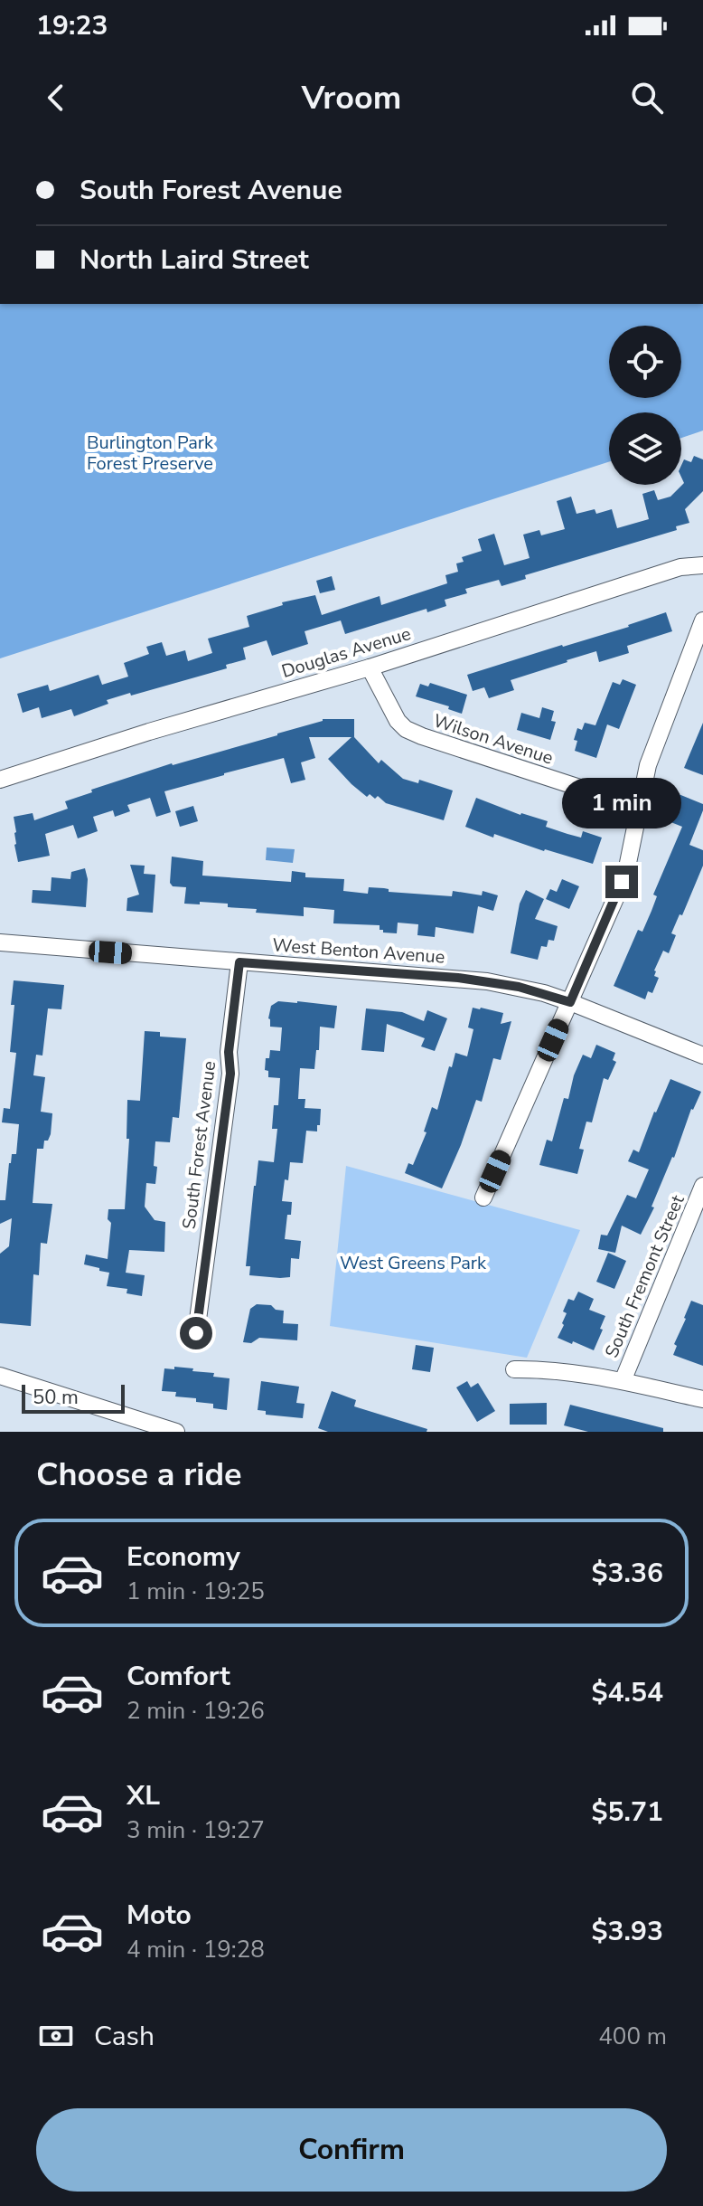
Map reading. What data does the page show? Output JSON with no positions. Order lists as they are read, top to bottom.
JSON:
{
  "streets": {
    "street": [
      "Douglas Avenue",
      "Wilson Avenue",
      "West Benton Avenue",
      "South Forest Avenue",
      "South Fremont Street"
    ]
  },
  "crossings": [
    ["Douglas Avenue", "Wilson Avenue"],
    ["West Benton Avenue", "South Forest Avenue"]
  ],
  "parks": ["Burlington Park Forest Preserve", "West Greens Park"],
  "scale_bar": "50 m",
  "page": {
    "status": "19:23",
    "header": "Vroom",
    "banner": ["South Forest Avenue", "North Laird Street"],
    "bubble": "1 min",
    "scale": "50 m",
    "heading": "Choose a ride",
    "list": [
      {
        "name": "Economy",
        "note": "1 min · 19:25",
        "value": "$3.36"
      },
      {
        "name": "Comfort",
        "note": "2 min · 19:26",
        "value": "$4.54"
      },
      {
        "name": "XL",
        "note": "3 min · 19:27",
        "value": "$5.71"
      },
      {
        "name": "Moto",
        "note": "4 min · 19:28",
        "value": "$3.93"
      }
    ],
    "pay": ["Cash", "400 m"],
    "buttons": "Confirm"
  }
}
